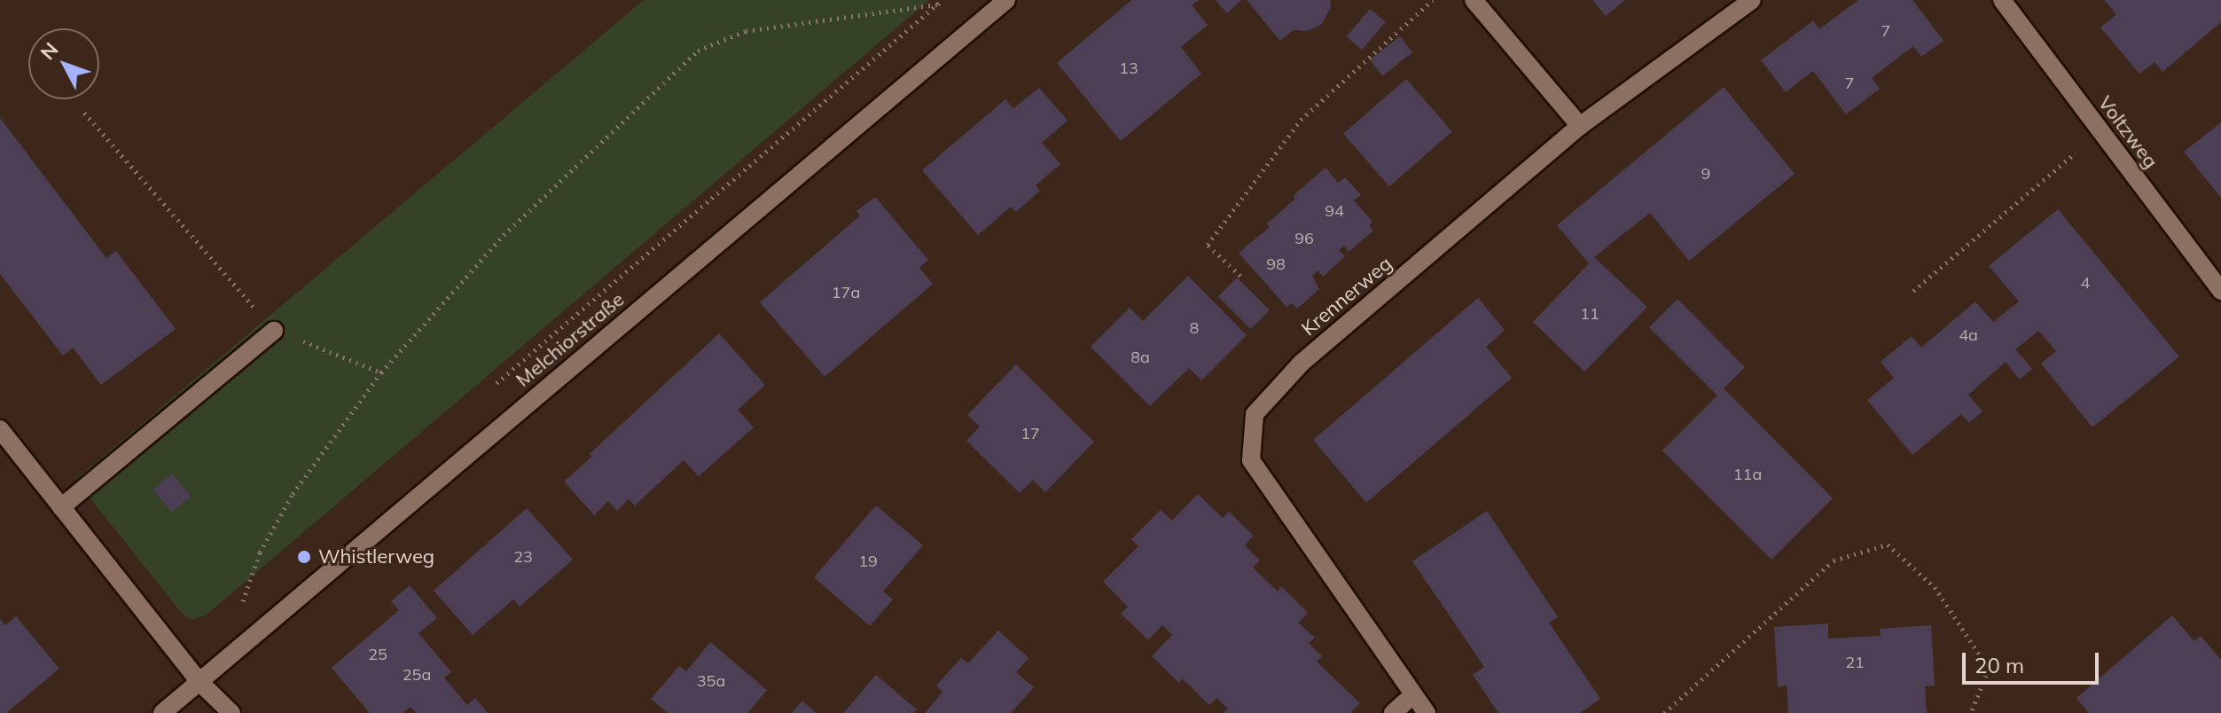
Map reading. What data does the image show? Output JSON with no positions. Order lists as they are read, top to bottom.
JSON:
{
  "streets": {
    "street": ["Voltzweg", "Krennerweg", "Melchiorstraße"]
  },
  "places": ["Whistlerweg"],
  "house_numbers": [
    "7",
    "13",
    "7",
    "9",
    "94",
    "96",
    "98",
    "4",
    "17a",
    "11",
    "8",
    "4a",
    "8a",
    "17",
    "11a",
    "23",
    "19",
    "25",
    "21",
    "25a",
    "35a"
  ],
  "scale_bar": "20 m",
  "north": "top left"
}
